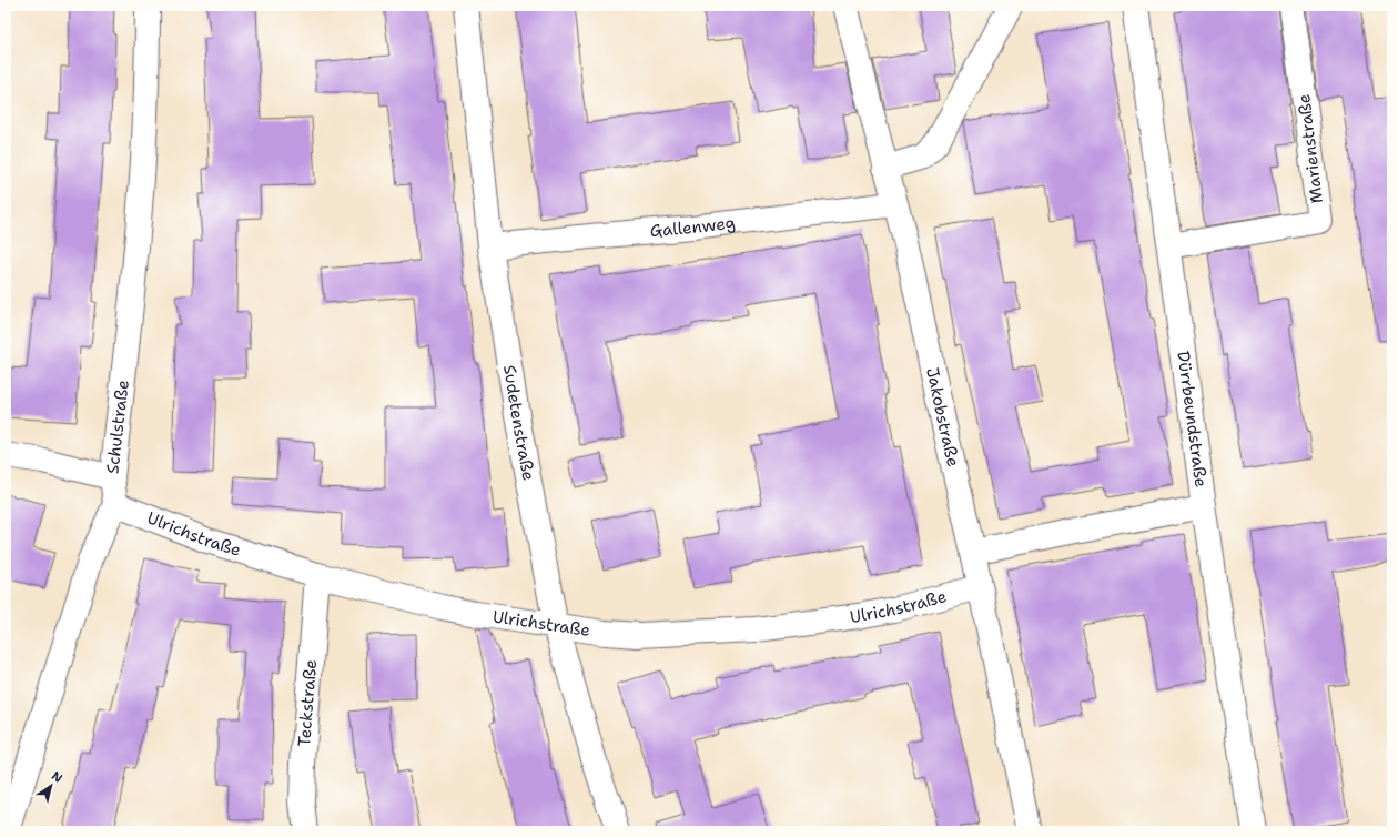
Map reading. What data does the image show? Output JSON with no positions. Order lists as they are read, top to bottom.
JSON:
{
  "streets": {
    "street": [
      "Marienstraße",
      "Gallenweg",
      "Jakobstraße",
      "Dürrbeundstraße",
      "Sudetenstraße",
      "Schulstraße",
      "Ulrichstraße",
      "Teckstraße"
    ]
  },
  "crossings": [
    ["Marienstraße", "Dürrbeundstraße"],
    ["Gallenweg", "Jakobstraße"],
    ["Gallenweg", "Sudetenstraße"],
    ["Jakobstraße", "Ulrichstraße"],
    ["Sudetenstraße", "Ulrichstraße"],
    ["Schulstraße", "Ulrichstraße"],
    ["Ulrichstraße", "Teckstraße"]
  ],
  "north": "top right"
}
